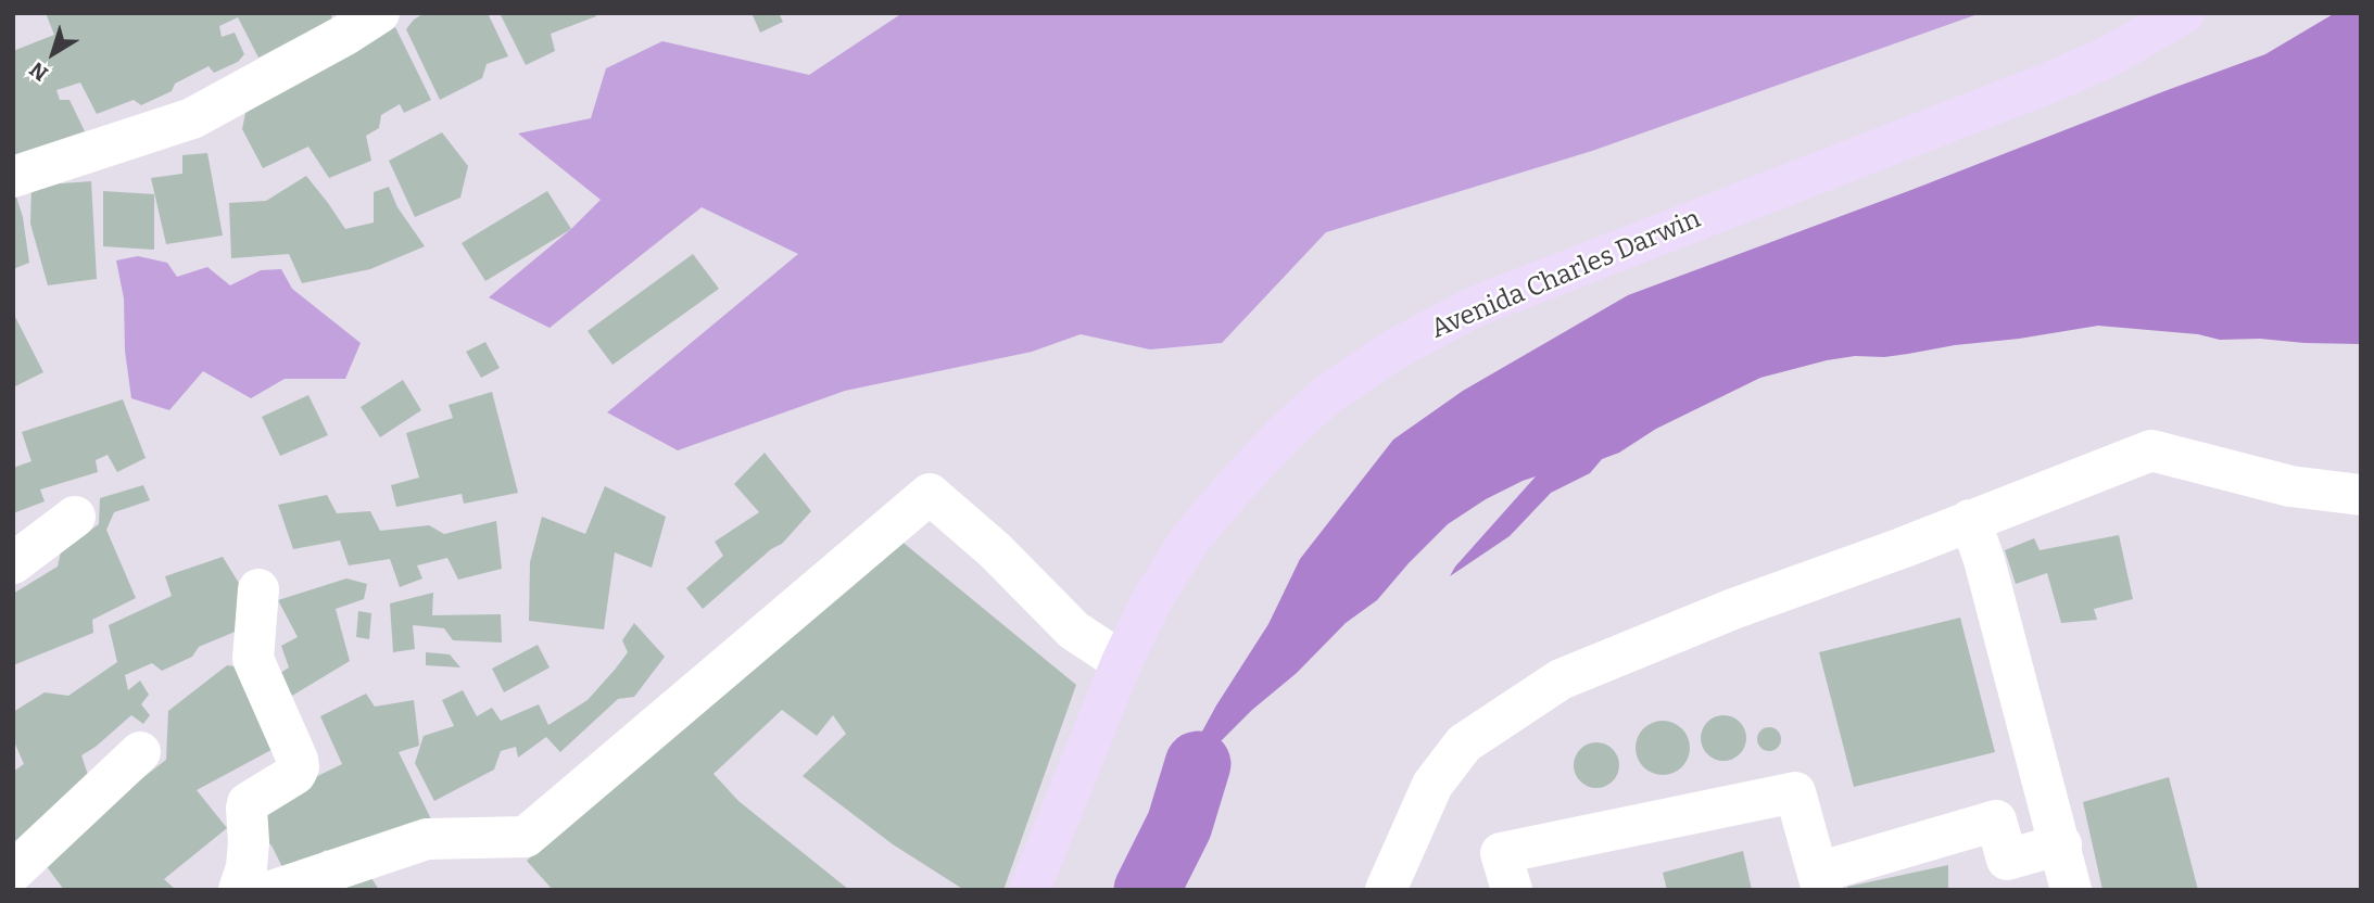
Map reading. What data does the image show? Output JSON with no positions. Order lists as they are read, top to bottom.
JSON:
{
  "streets": {
    "main road": ["Avenida Charles Darwin"]
  },
  "north": "bottom left"
}
